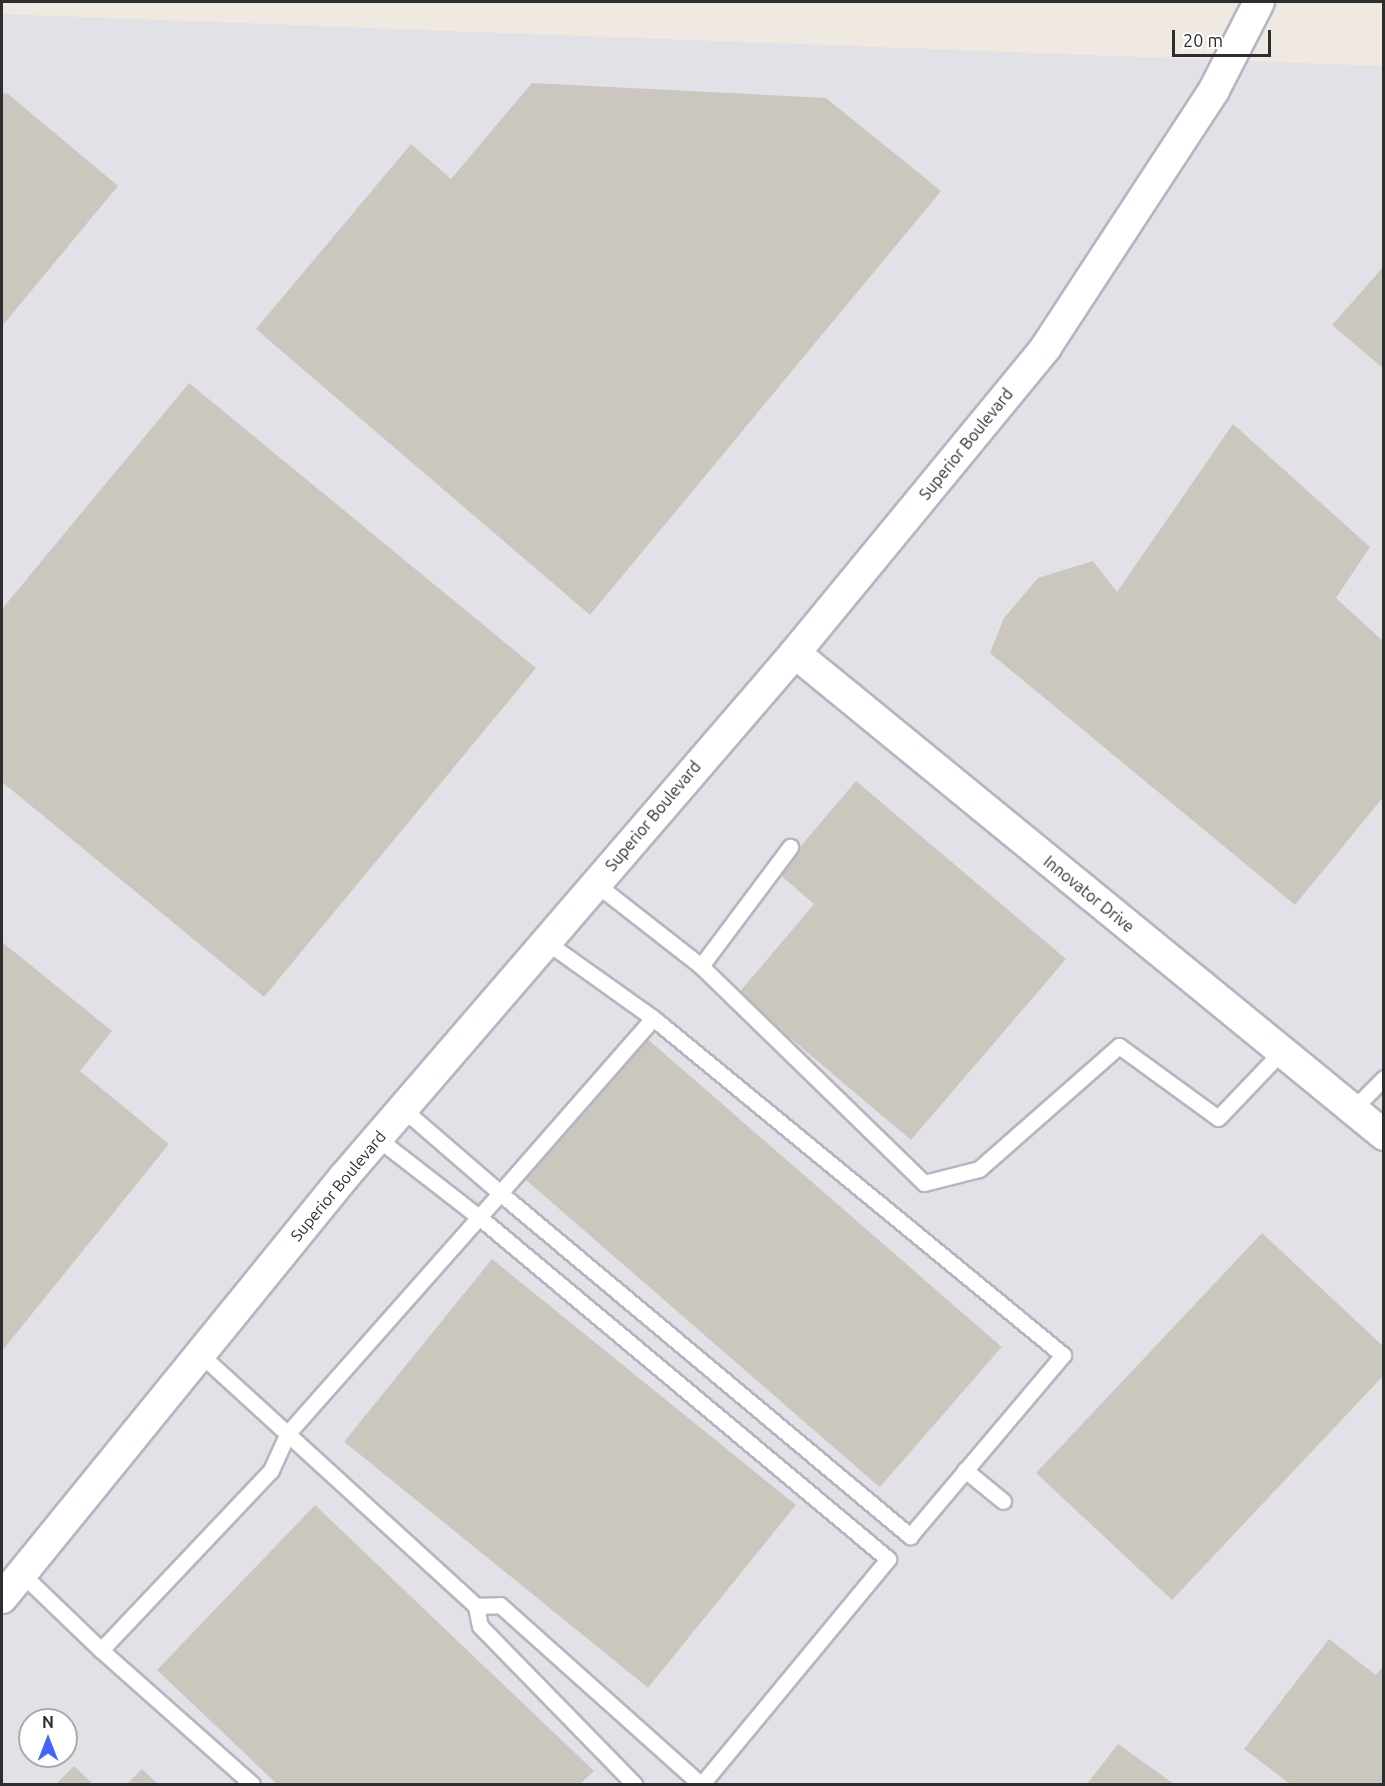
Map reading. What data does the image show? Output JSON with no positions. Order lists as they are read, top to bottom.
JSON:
{
  "streets": {
    "street": ["Superior Boulevard", "Innovator Drive"]
  },
  "crossings": [
    ["Superior Boulevard", "Innovator Drive"]
  ],
  "scale_bar": "20 m",
  "north": "top"
}
